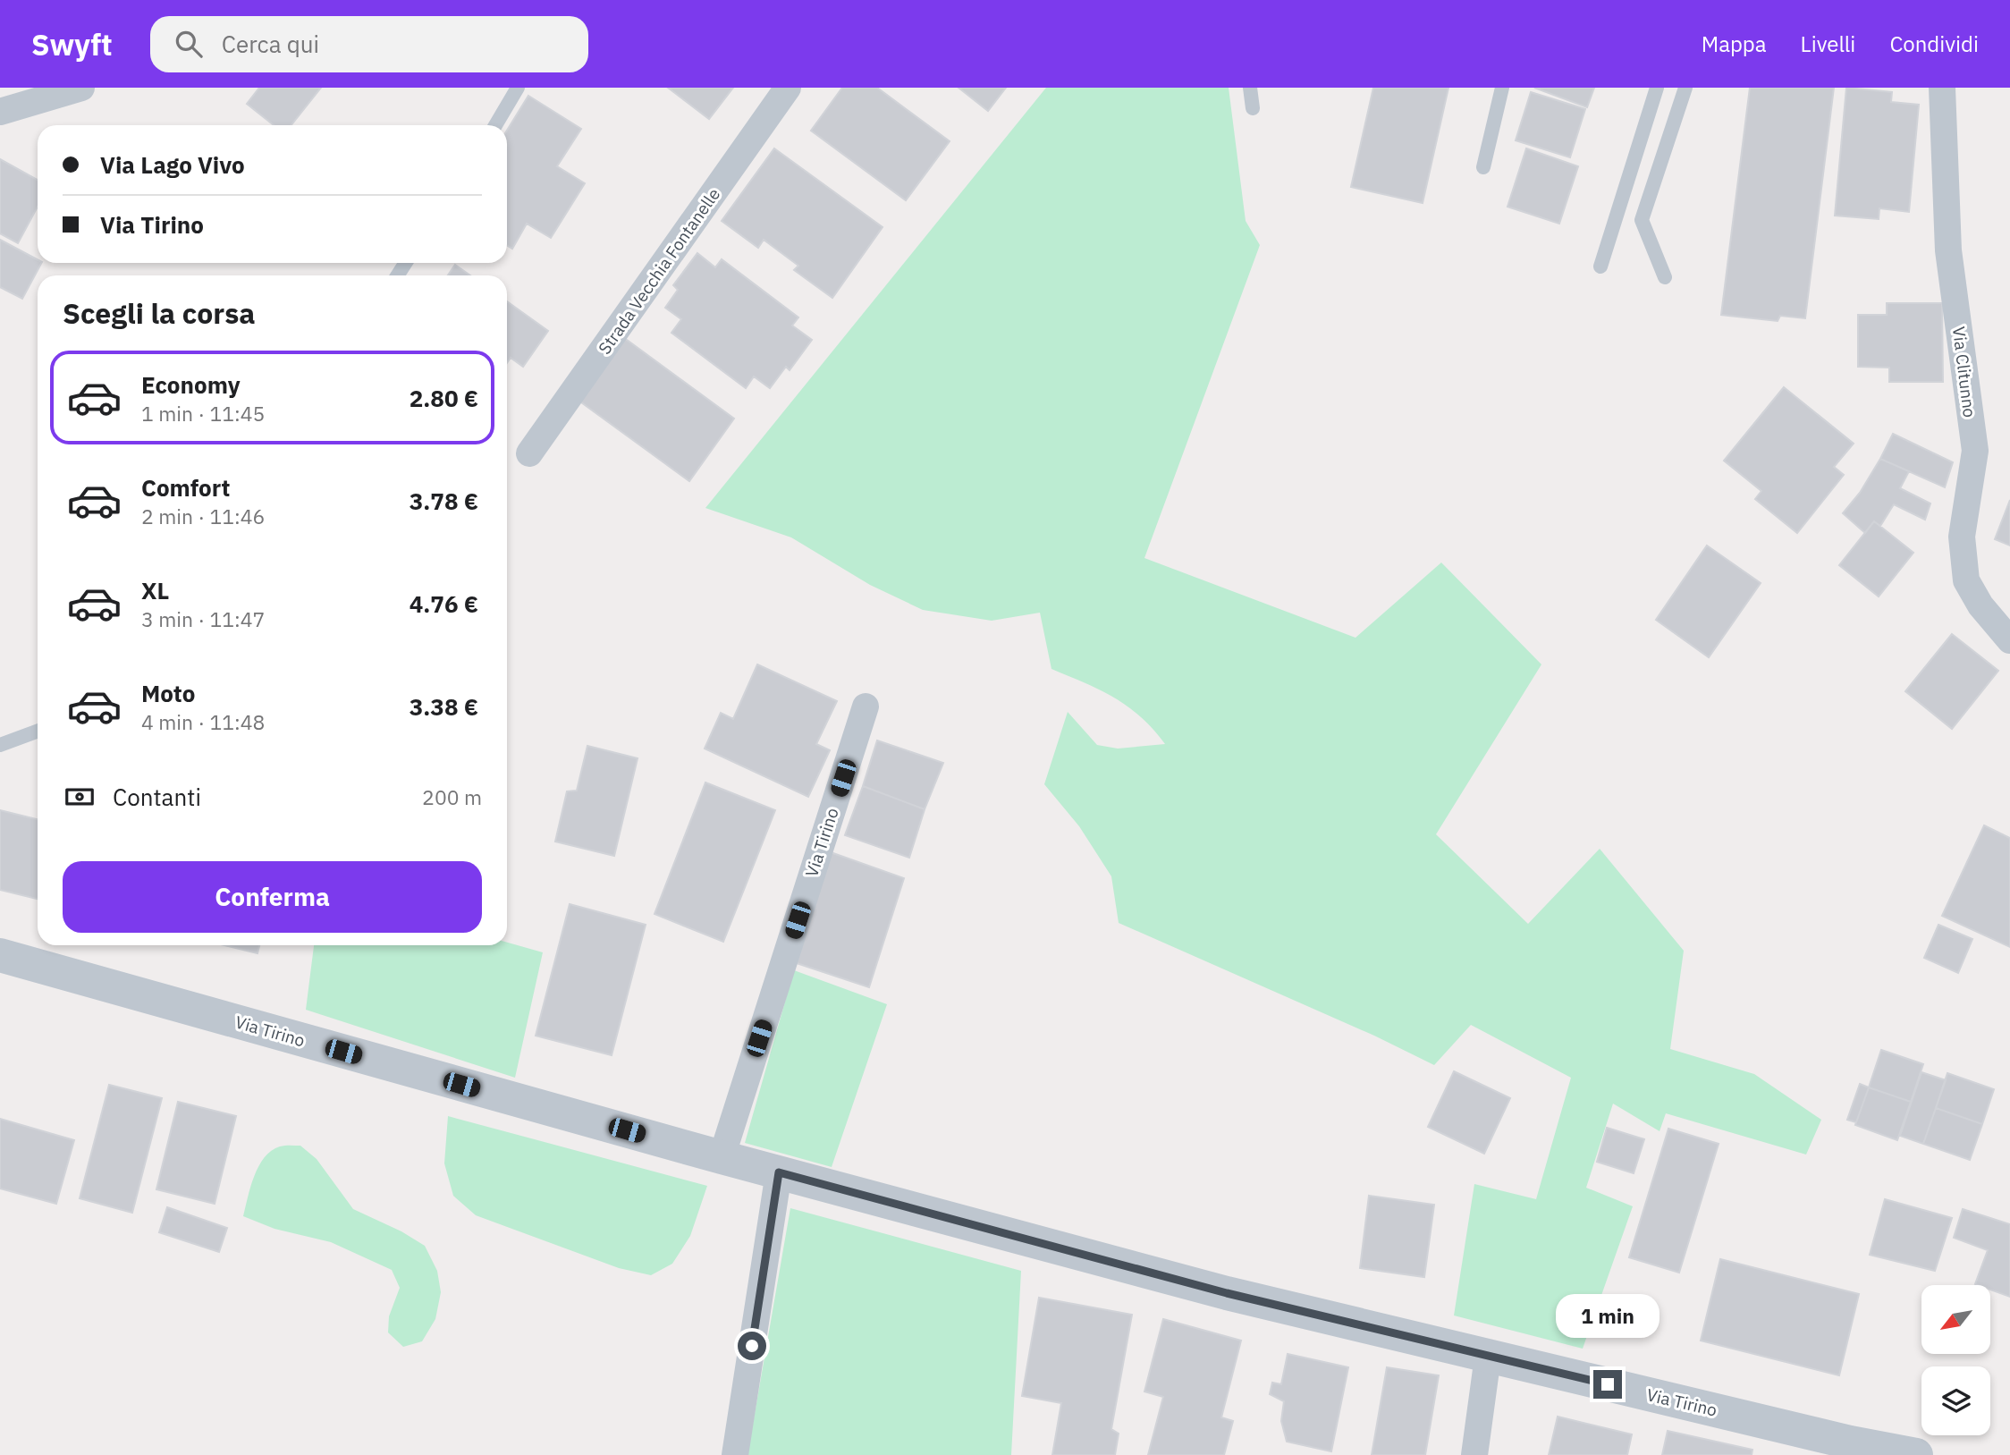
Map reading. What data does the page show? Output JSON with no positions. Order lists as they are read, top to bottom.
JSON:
{
  "streets": {
    "street": ["Strada Vecchia Fontanelle", "Via Clitunno", "Via Tirino"]
  },
  "north": "bottom left",
  "page": {
    "header": "Swyft",
    "search": "Cerca qui",
    "nav": ["Mappa", "Livelli", "Condividi"],
    "banner": ["Via Lago Vivo", "Via Tirino"],
    "heading": "Scegli la corsa",
    "list": [
      {
        "name": "Economy",
        "note": "1 min · 11:45",
        "value": "2.80 €"
      },
      {
        "name": "Comfort",
        "note": "2 min · 11:46",
        "value": "3.78 €"
      },
      {
        "name": "XL",
        "note": "3 min · 11:47",
        "value": "4.76 €"
      },
      {
        "name": "Moto",
        "note": "4 min · 11:48",
        "value": "3.38 €"
      }
    ],
    "pay": ["Contanti", "200 m"],
    "buttons": "Conferma",
    "bubble": "1 min"
  }
}
